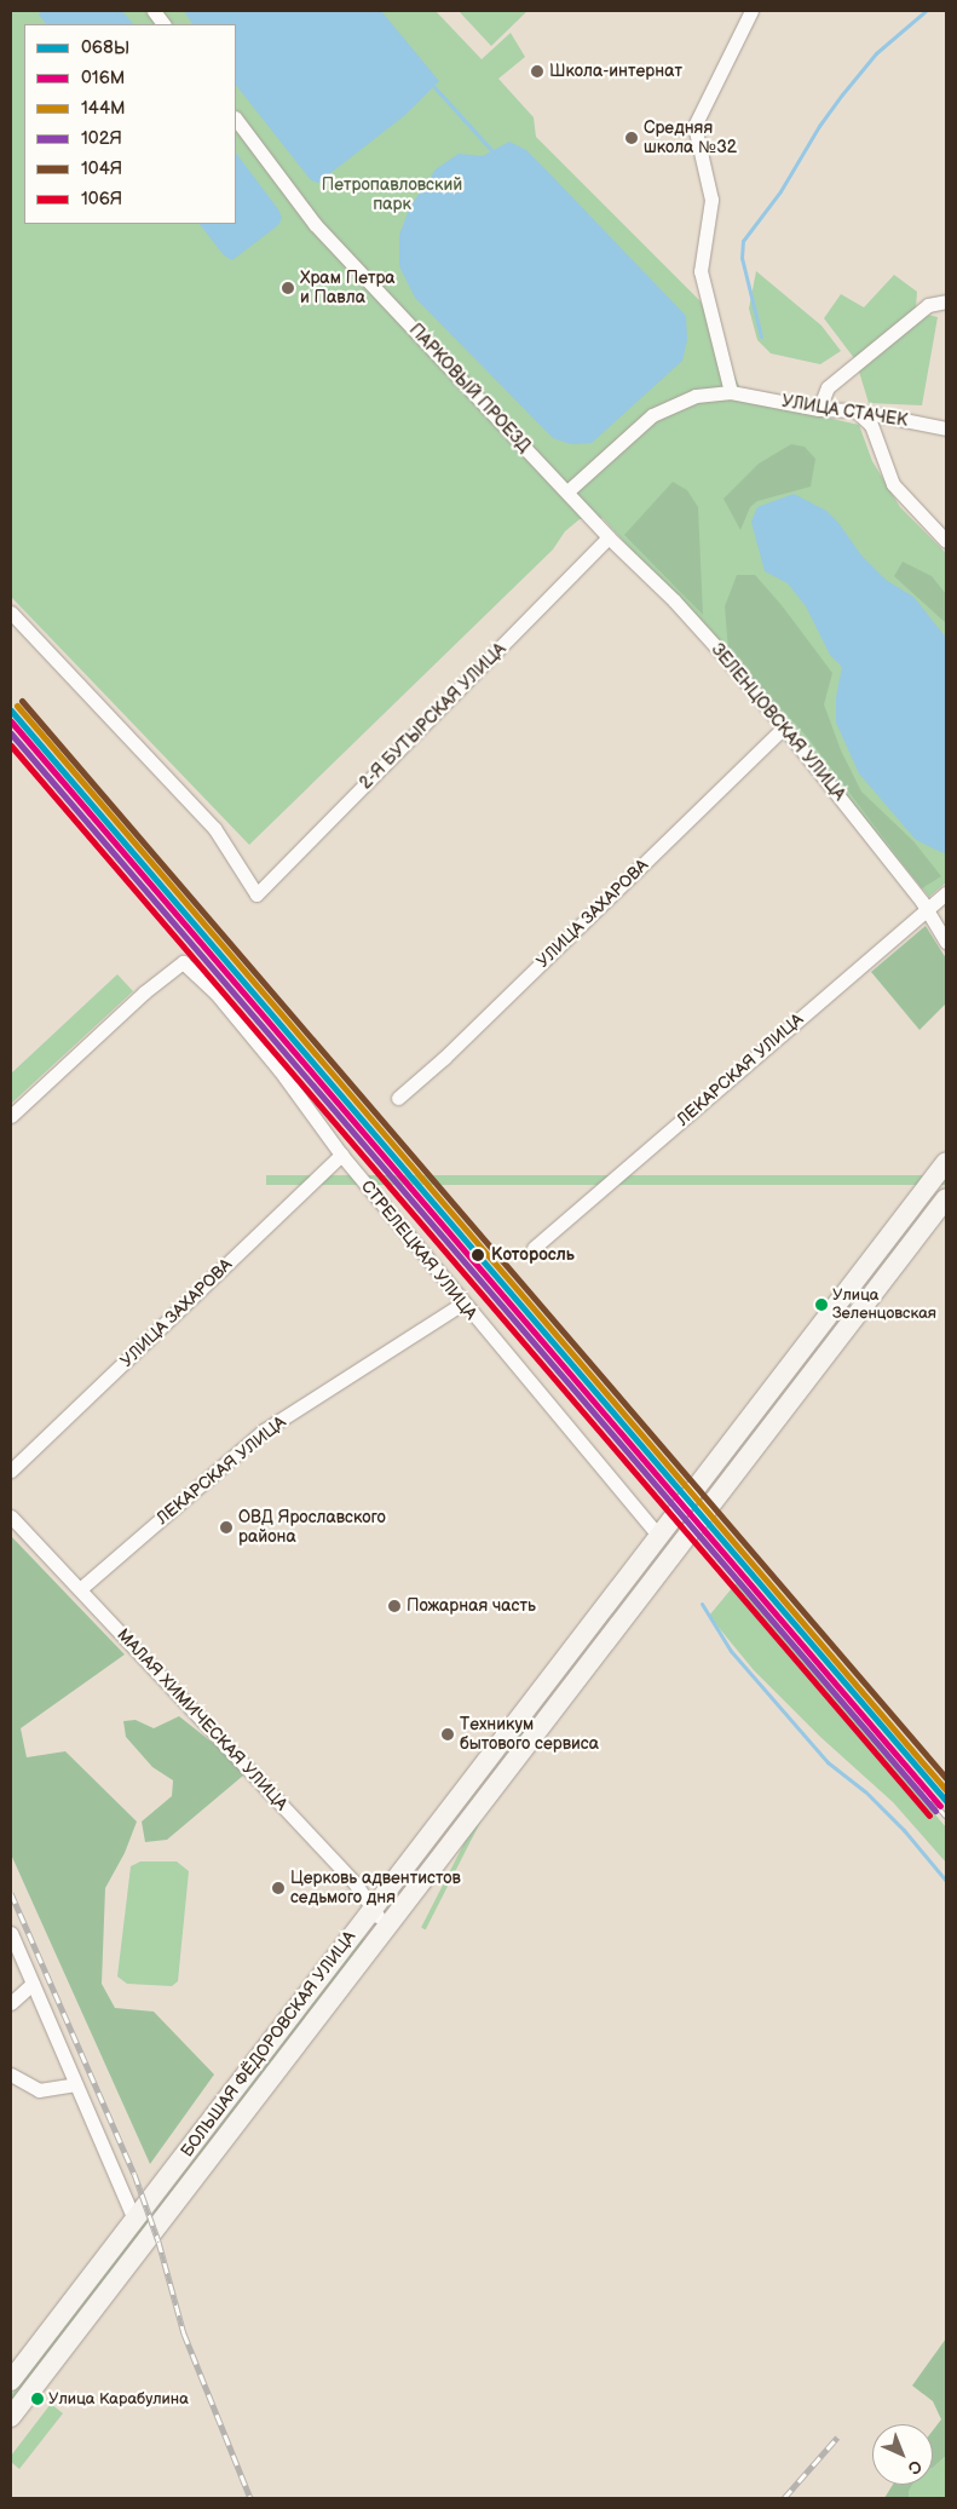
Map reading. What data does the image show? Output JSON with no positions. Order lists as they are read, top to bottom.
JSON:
{
  "streets": {
    "main road": ["БОЛЬШАЯ ФЁДОРОВСКАЯ УЛИЦА"],
    "street": [
      "ПАРКОВЫЙ ПРОЕЗД",
      "УЛИЦА СТАЧЕК",
      "2-Я БУТЫРСКАЯ УЛИЦА",
      "ЗЕЛЕНЦОВСКАЯ УЛИЦА",
      "УЛИЦА ЗАХАРОВА",
      "ЛЕКАРСКАЯ УЛИЦА",
      "СТРЕЛЕЦКАЯ УЛИЦА",
      "МАЛАЯ ХИМИЧЕСКАЯ УЛИЦА"
    ]
  },
  "crossings": [
    ["ПАРКОВЫЙ ПРОЕЗД", "УЛИЦА СТАЧЕК"],
    ["ПАРКОВЫЙ ПРОЕЗД", "ЗЕЛЕНЦОВСКАЯ УЛИЦА"],
    ["2-Я БУТЫРСКАЯ УЛИЦА", "ЗЕЛЕНЦОВСКАЯ УЛИЦА"],
    ["ЗЕЛЕНЦОВСКАЯ УЛИЦА", "УЛИЦА ЗАХАРОВА"],
    ["ЗЕЛЕНЦОВСКАЯ УЛИЦА", "ЛЕКАРСКАЯ УЛИЦА"],
    ["УЛИЦА ЗАХАРОВА", "СТРЕЛЕЦКАЯ УЛИЦА"],
    ["ЛЕКАРСКАЯ УЛИЦА", "СТРЕЛЕЦКАЯ УЛИЦА"],
    ["ЛЕКАРСКАЯ УЛИЦА", "МАЛАЯ ХИМИЧЕСКАЯ УЛИЦА"],
    ["СТРЕЛЕЦКАЯ УЛИЦА", "БОЛЬШАЯ ФЁДОРОВСКАЯ УЛИЦА"],
    ["МАЛАЯ ХИМИЧЕСКАЯ УЛИЦА", "БОЛЬШАЯ ФЁДОРОВСКАЯ УЛИЦА"]
  ],
  "parks": ["Петропавловский парк"],
  "places": [
    "Школа-интернат",
    "Средняя школа №32",
    "Храм Петра и Павла",
    "Которосль",
    "Улица Зеленцовская",
    "ОВД Ярославского района",
    "Пожарная часть",
    "Техникум бытового сервиса",
    "Церковь адвентистов седьмого дня",
    "Улица Карабулина"
  ],
  "lines": [
    "transit line 104Я",
    "transit line 144М",
    "transit line 068Ы",
    "transit line 016М",
    "transit line 102Я",
    "transit line 106Я"
  ],
  "legend": [
    "068Ы",
    "016М",
    "144М",
    "102Я",
    "104Я",
    "106Я"
  ],
  "north": "bottom right"
}
